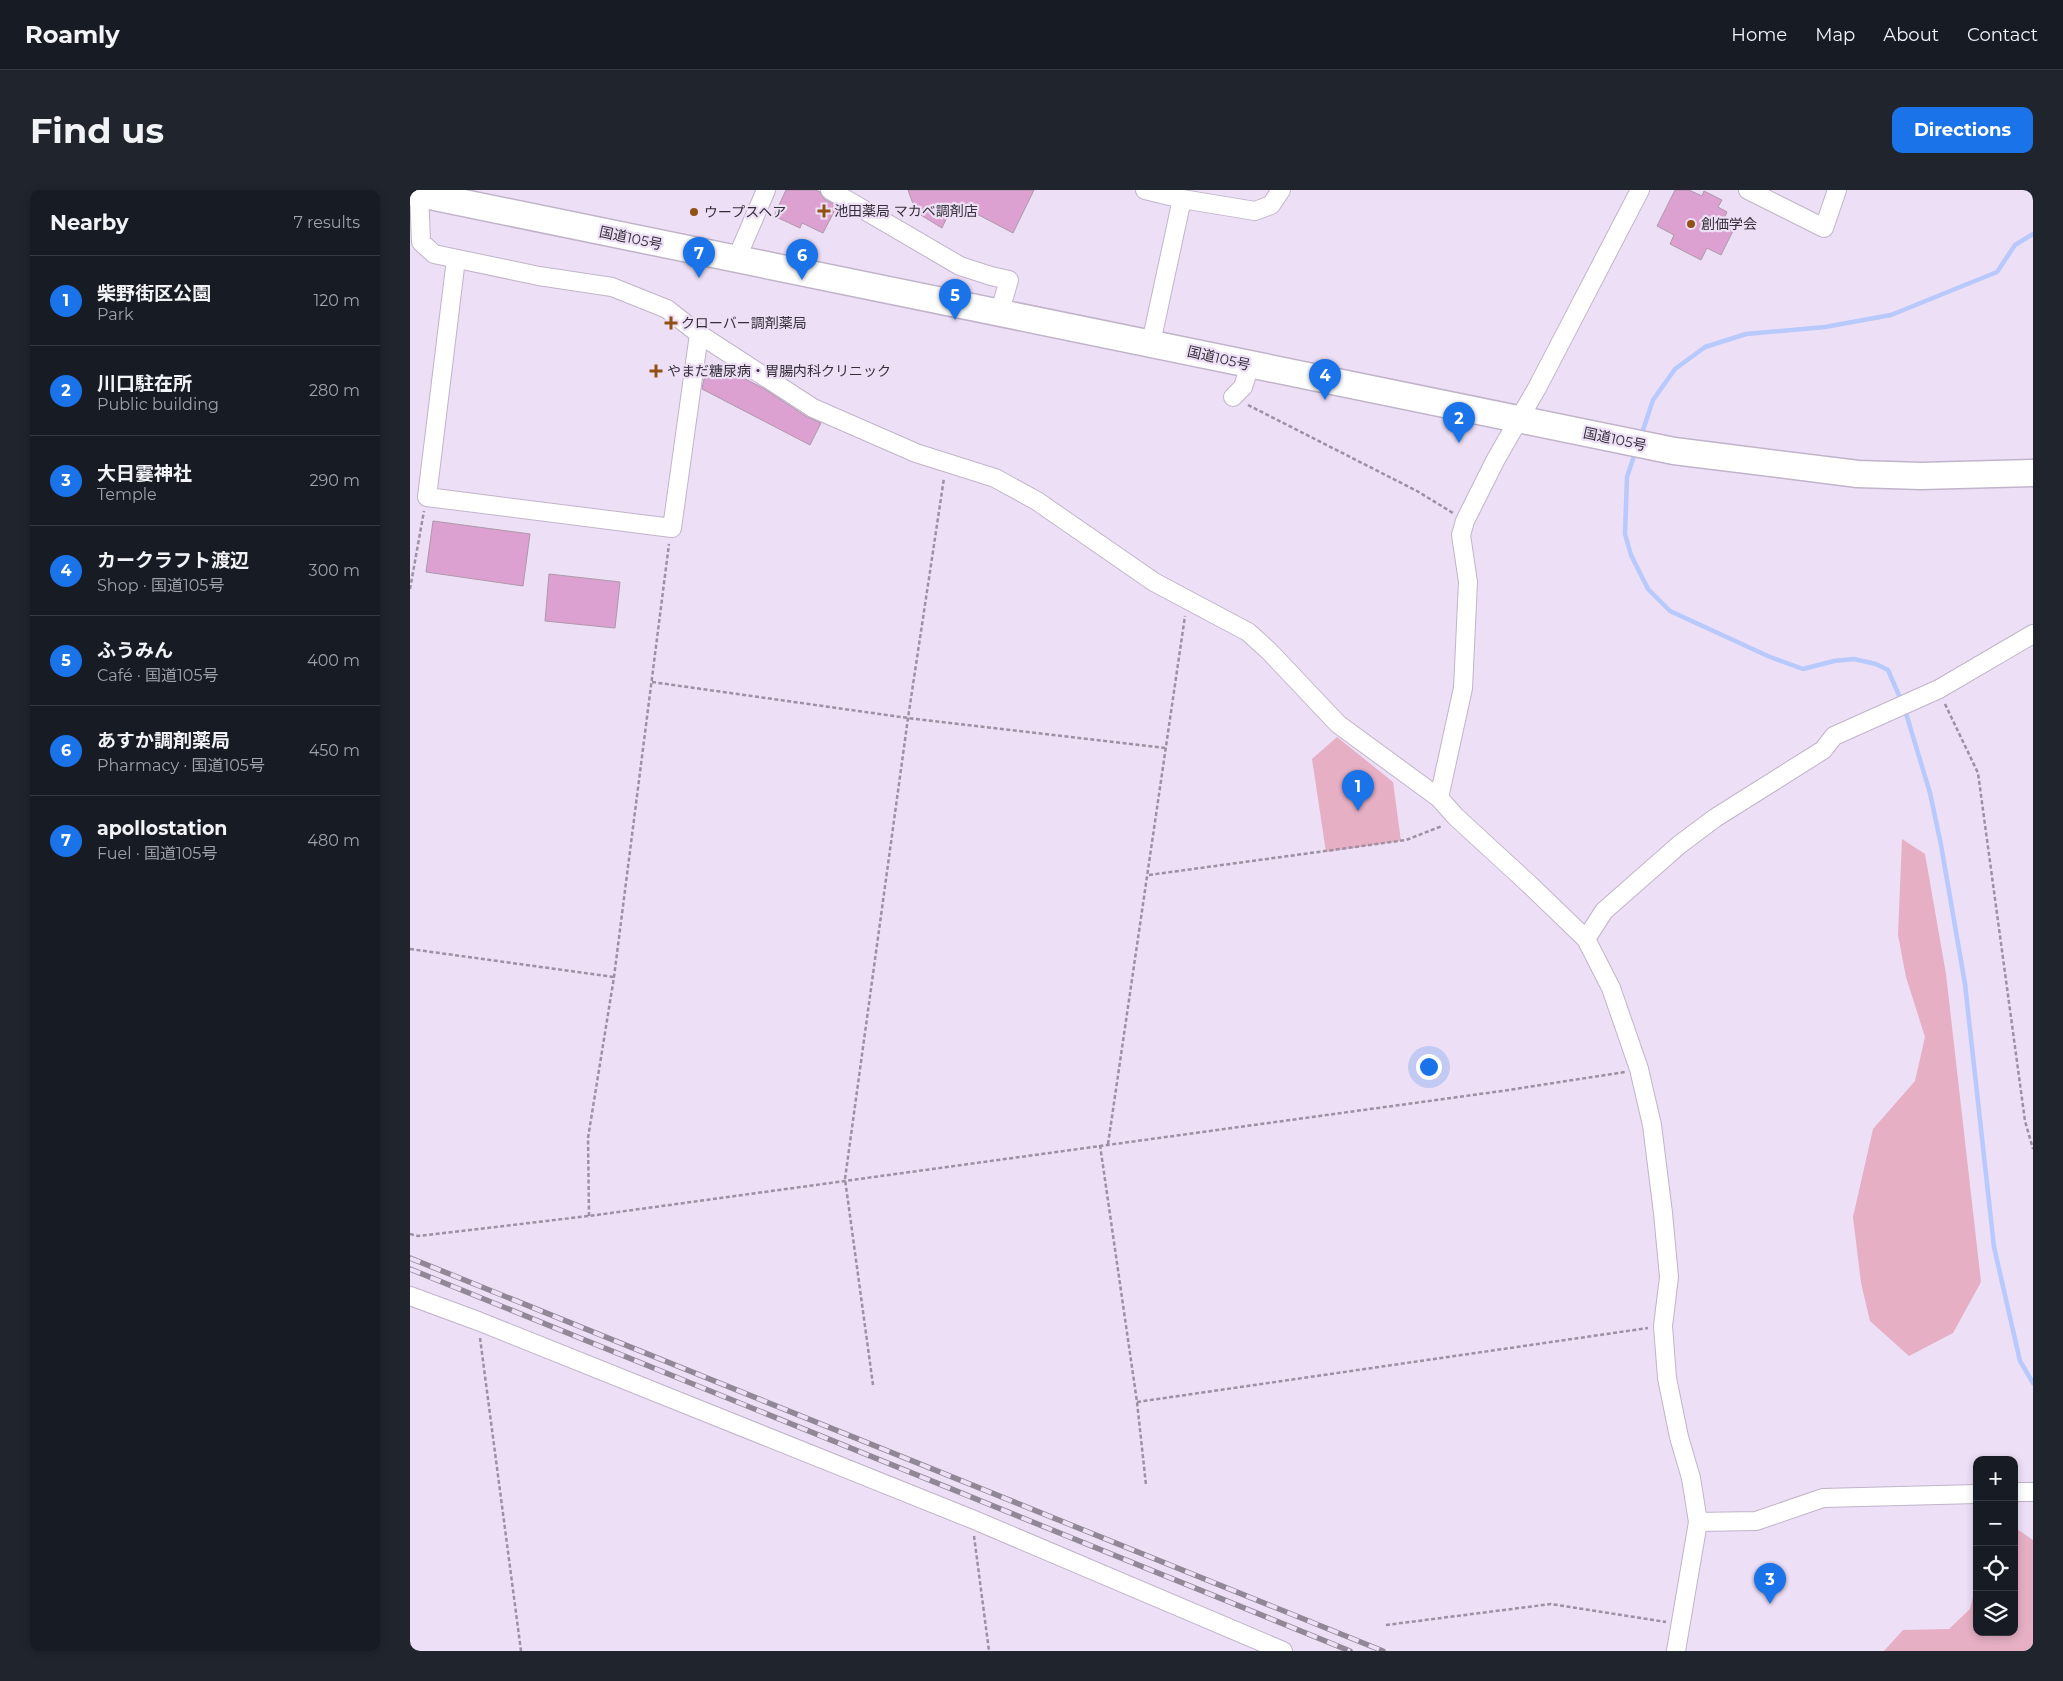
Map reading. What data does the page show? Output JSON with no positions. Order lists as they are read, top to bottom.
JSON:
{
  "streets": {
    "highway": ["国道105号"]
  },
  "places": {
    "health": ["池田薬局 マカベ調剤店", "クローバー調剤薬局", "やまだ糖尿病・胃腸内科クリニック"],
    "other": ["ウープスヘア", "創価学会"]
  },
  "page": {
    "header": "Roamly",
    "nav": [
      "Home",
      "Map",
      "About",
      "Contact"
    ],
    "buttons": "Directions",
    "title": "Find us",
    "heading": ["Nearby", "7 results"],
    "pins": [
      "7",
      "6",
      "5",
      "4",
      "2",
      "1",
      "3"
    ],
    "list": [
      {
        "mark": "1",
        "name": "柴野街区公園",
        "note": "Park",
        "value": "120 m"
      },
      {
        "mark": "2",
        "name": "川口駐在所",
        "note": "Public building",
        "value": "280 m"
      },
      {
        "mark": "3",
        "name": "大日霎神社",
        "note": "Temple",
        "value": "290 m"
      },
      {
        "mark": "4",
        "name": "カークラフト渡辺",
        "note": "Shop · 国道105号",
        "value": "300 m"
      },
      {
        "mark": "5",
        "name": "ふうみん",
        "note": "Café · 国道105号",
        "value": "400 m"
      },
      {
        "mark": "6",
        "name": "あすか調剤薬局",
        "note": "Pharmacy · 国道105号",
        "value": "450 m"
      },
      {
        "mark": "7",
        "name": "apollostation",
        "note": "Fuel · 国道105号",
        "value": "480 m"
      }
    ],
    "map_buttons": ["+", "−"]
  }
}
